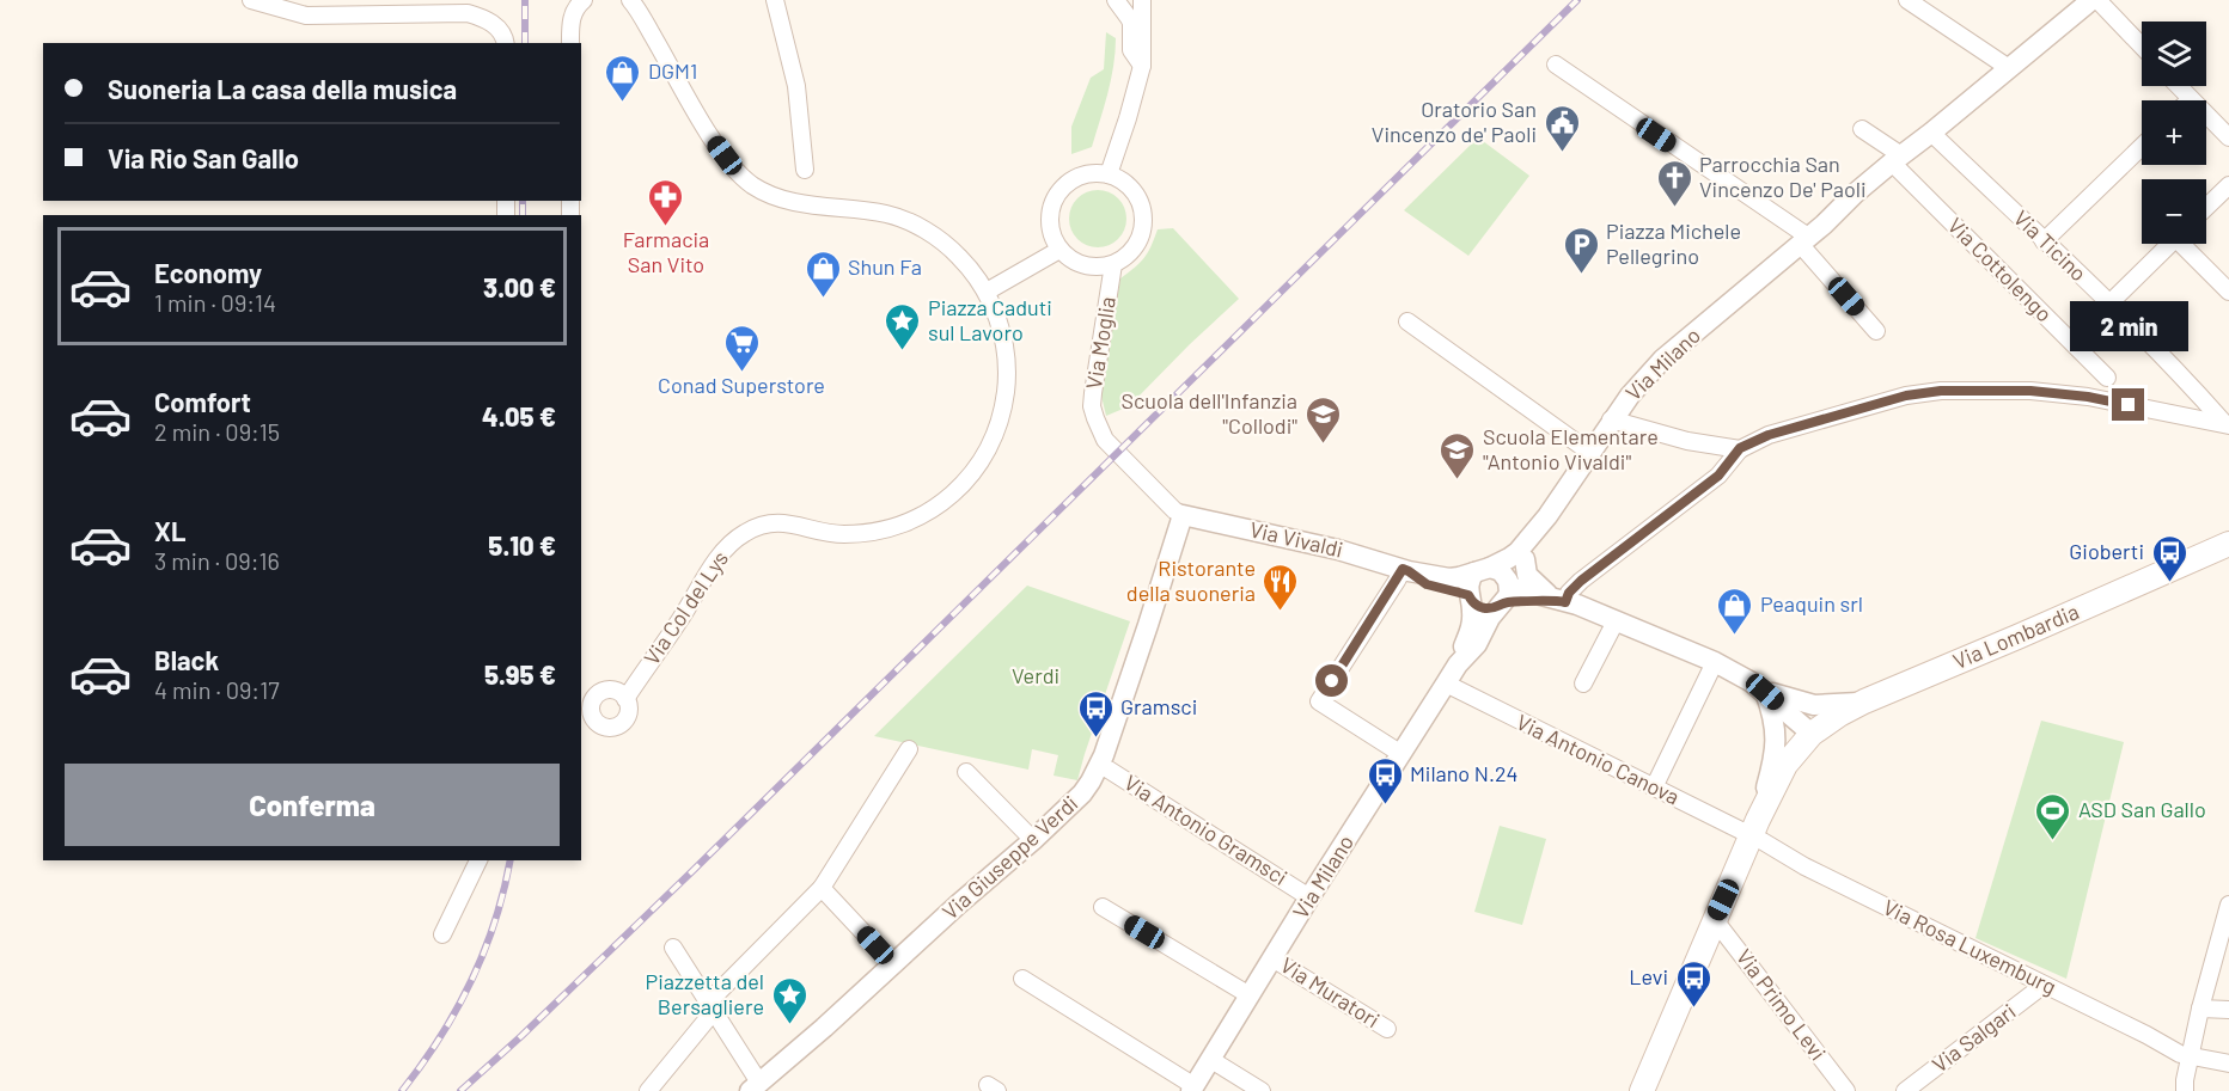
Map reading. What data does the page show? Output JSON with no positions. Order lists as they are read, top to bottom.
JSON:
{
  "streets": {
    "main road": ["Via Lombardia"],
    "street": [
      "Via Ticino",
      "Via Cottolengo",
      "Via Moglia",
      "Via Milano",
      "Via Vivaldi",
      "Via Col del Lys",
      "Via Antonio Canova",
      "Via Antonio Gramsci",
      "Via Giuseppe Verdi",
      "Via Rosa Luxemburg",
      "Via Muratori",
      "Via Primo Levi",
      "Via Salgari"
    ]
  },
  "crossings": [
    ["Via Ticino", "Via Milano"],
    ["Via Cottolengo", "Via Milano"],
    ["Via Moglia", "Via Vivaldi"],
    ["Via Moglia", "Via Giuseppe Verdi"],
    ["Via Milano", "Via Vivaldi"],
    ["Via Milano", "Via Antonio Canova"],
    ["Via Milano", "Via Antonio Gramsci"],
    ["Via Milano", "Via Muratori"],
    ["Via Vivaldi", "Via Giuseppe Verdi"],
    ["Via Lombardia", "Via Antonio Canova"],
    ["Via Lombardia", "Via Rosa Luxemburg"],
    ["Via Lombardia", "Via Primo Levi"],
    ["Via Antonio Canova", "Via Rosa Luxemburg"],
    ["Via Antonio Gramsci", "Via Giuseppe Verdi"],
    ["Via Rosa Luxemburg", "Via Salgari"]
  ],
  "parks": ["Verdi"],
  "places": {
    "shop": ["DGM1", "Shun Fa", "Peaquin srl"],
    "public building": ["Oratorio San Vincenzo de' Paoli"],
    "church": ["Parrocchia San Vincenzo De' Paoli"],
    "pharmacy": ["Farmacia San Vito"],
    "parking": ["Piazza Michele Pellegrino"],
    "place": ["Piazza Caduti sul Lavoro", "Piazzetta del Bersagliere"],
    "supermarket": ["Conad Superstore"],
    "school or university": ["Scuola dell'Infanzia \"Collodi\"", "Scuola Elementare \"Antonio Vivaldi\""],
    "bus stop": [
      "Gioberti",
      "Gramsci",
      "Milano N.24",
      "Levi"
    ],
    "restaurant": ["Ristorante della suoneria"],
    "sports": ["ASD San Gallo"]
  },
  "page": {
    "map_buttons": ["+", "−"],
    "banner": ["Suoneria La casa della musica", "Via Rio San Gallo"],
    "list": [
      {
        "name": "Economy",
        "note": "1 min · 09:14",
        "value": "3.00 €"
      },
      {
        "name": "Comfort",
        "note": "2 min · 09:15",
        "value": "4.05 €"
      },
      {
        "name": "XL",
        "note": "3 min · 09:16",
        "value": "5.10 €"
      },
      {
        "name": "Black",
        "note": "4 min · 09:17",
        "value": "5.95 €"
      }
    ],
    "bubble": "2 min",
    "buttons": "Conferma"
  }
}
